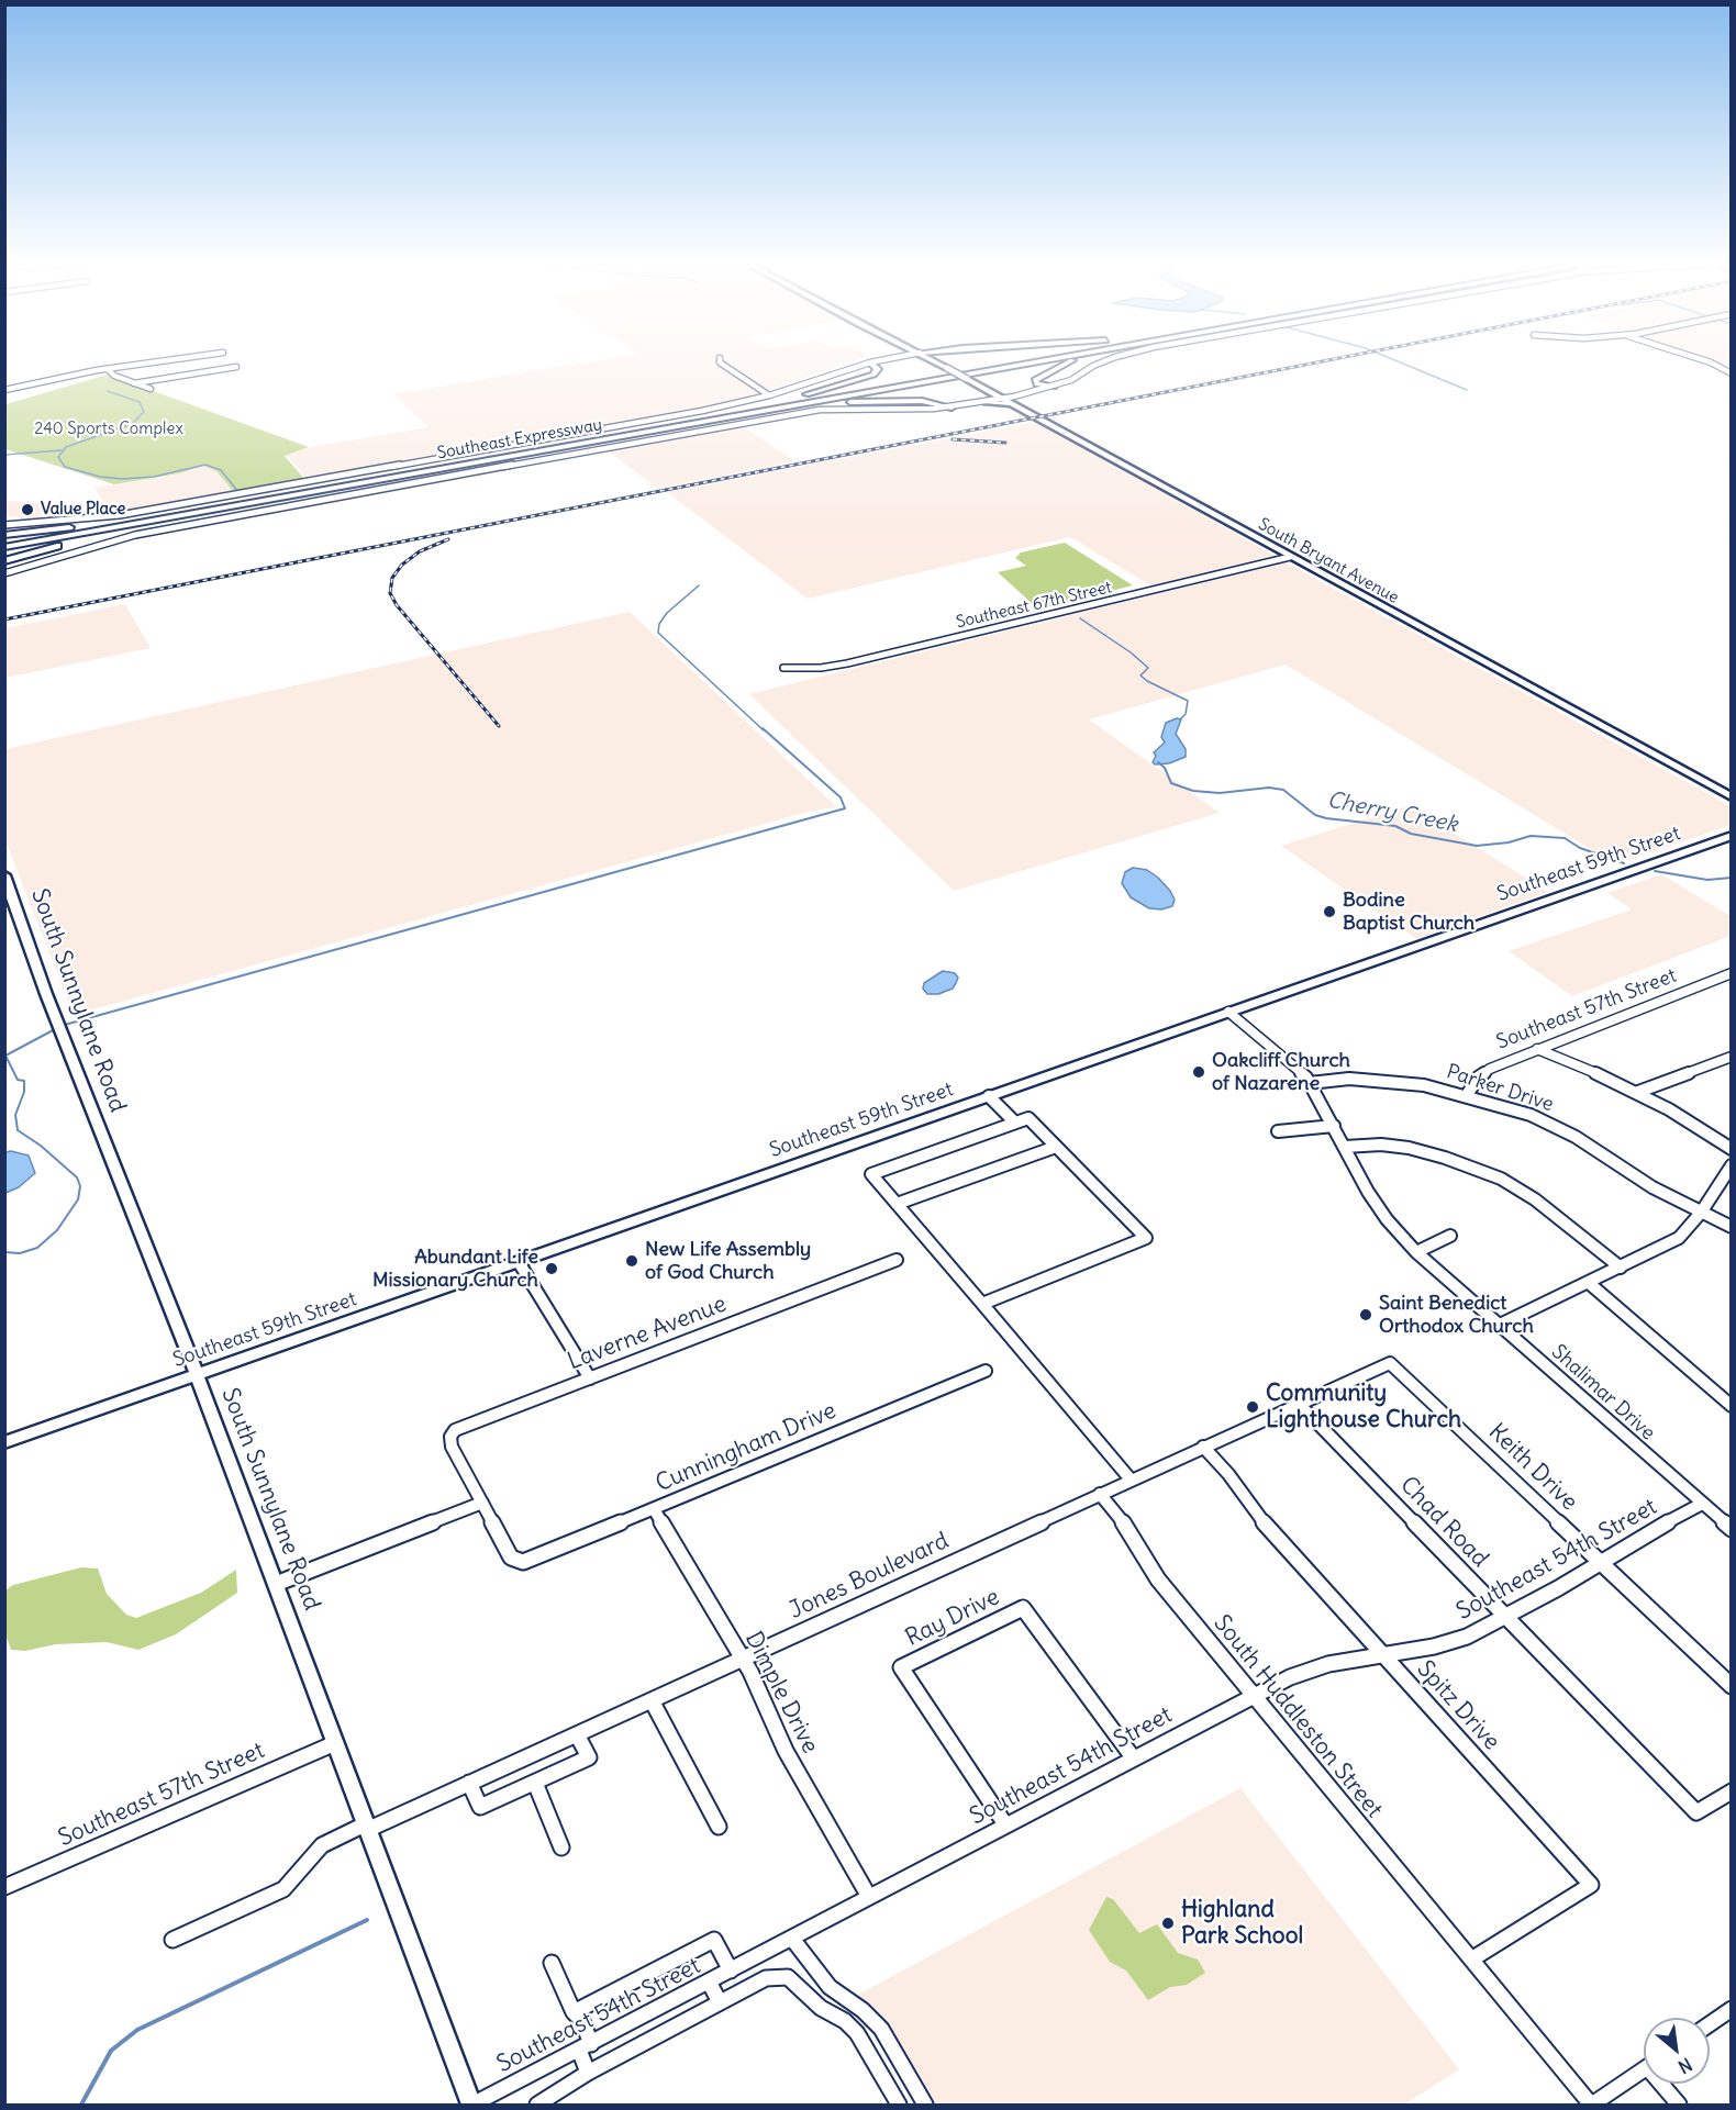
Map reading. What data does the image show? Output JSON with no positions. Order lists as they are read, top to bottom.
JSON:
{
  "streets": {
    "highway": ["Southeast Expressway"],
    "main road": ["South Bryant Avenue", "Southeast 59th Street", "South Sunnylane Road"],
    "street": [
      "Southeast 67th Street",
      "Southeast 57th Street",
      "Parker Drive",
      "Laverne Avenue",
      "Shalimar Drive",
      "Cunningham Drive",
      "Keith Drive",
      "Chad Road",
      "Southeast 54th Street",
      "Jones Boulevard",
      "Ray Drive",
      "Dimple Drive",
      "Spitz Drive",
      "South Huddleston Street"
    ]
  },
  "crossings": [
    ["South Bryant Avenue", "Southeast 67th Street"],
    ["Southeast 59th Street", "South Sunnylane Road"],
    ["Southeast 59th Street", "Shalimar Drive"],
    ["South Sunnylane Road", "Southeast 57th Street"],
    ["South Sunnylane Road", "Southeast 54th Street"],
    ["South Sunnylane Road", "Jones Boulevard"],
    ["Southeast 57th Street", "Parker Drive"],
    ["Parker Drive", "Shalimar Drive"],
    ["Laverne Avenue", "Cunningham Drive"],
    ["Shalimar Drive", "Southeast 54th Street"],
    ["Cunningham Drive", "Dimple Drive"],
    ["Keith Drive", "Southeast 54th Street"],
    ["Keith Drive", "Jones Boulevard"],
    ["Chad Road", "Southeast 54th Street"],
    ["Chad Road", "Jones Boulevard"],
    ["Southeast 54th Street", "Ray Drive"],
    ["Southeast 54th Street", "Dimple Drive"],
    ["Southeast 54th Street", "Spitz Drive"],
    ["Southeast 54th Street", "South Huddleston Street"],
    ["Jones Boulevard", "Dimple Drive"],
    ["Jones Boulevard", "Spitz Drive"],
    ["Jones Boulevard", "South Huddleston Street"],
    ["Spitz Drive", "South Huddleston Street"]
  ],
  "water": ["Cherry Creek"],
  "parks": ["240 Sports Complex"],
  "places": [
    "Value Place",
    "Bodine Baptist Church",
    "Oakcliff Church of Nazarene",
    "New Life Assembly of God Church",
    "Abundant Life Missionary Church",
    "Saint Benedict Orthodox Church",
    "Community Lighthouse Church",
    "Highland Park School"
  ],
  "north": "bottom right"
}
